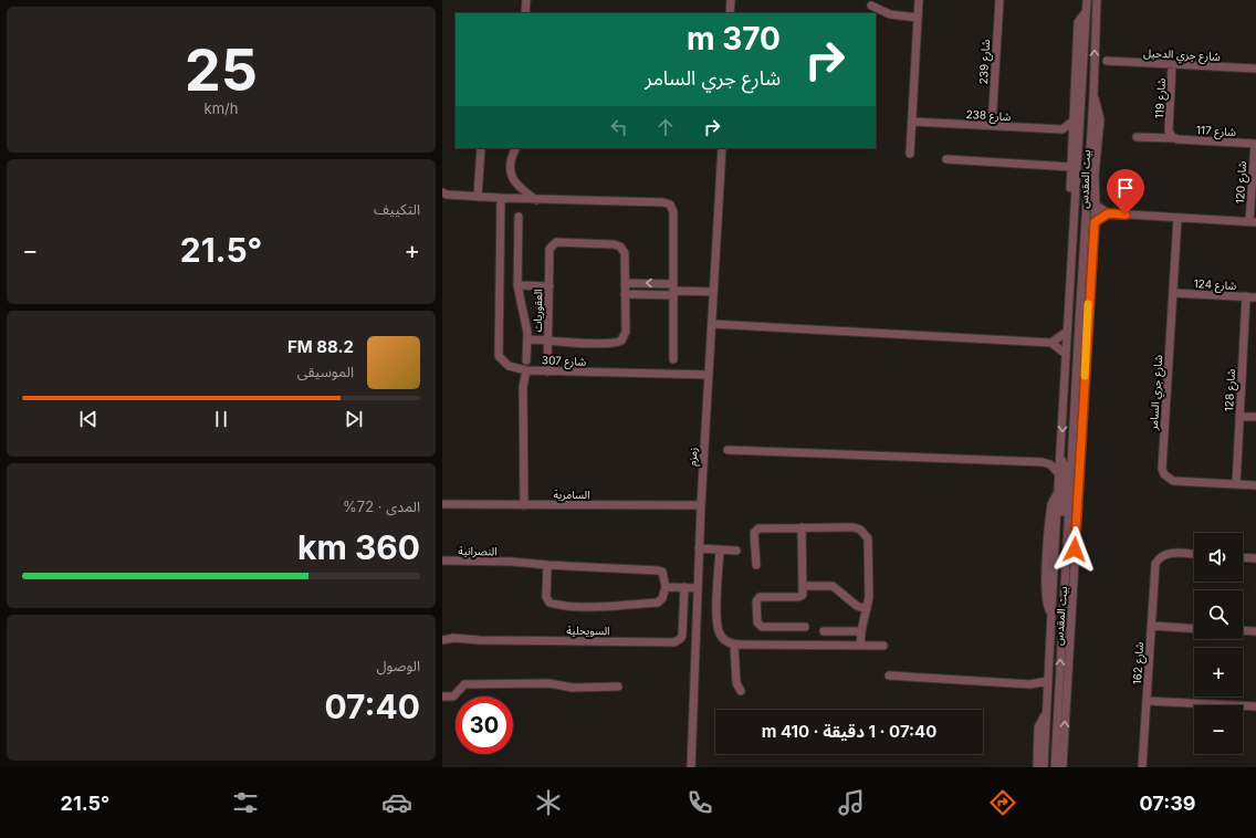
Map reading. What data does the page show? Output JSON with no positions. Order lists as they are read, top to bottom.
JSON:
{
  "streets": {
    "street": [
      "شارع جري الدحيل",
      "شارع 239",
      "شارع 119",
      "شارع 238",
      "شارع 117",
      "بيت المقدس",
      "شارع 120",
      "شارع 124",
      "العقوريات",
      "شارع 307",
      "شارع 128",
      "شارع جري السامر",
      "زمزم",
      "السامرية",
      "النصرانية",
      "السويحلية",
      "شارع 162"
    ]
  },
  "crossings": [
    ["شارع جري الدحيل", "شارع 119"],
    ["شارع 239", "شارع 238"],
    ["شارع 119", "شارع 117"],
    ["شارع 117", "شارع 120"],
    ["شارع 124", "شارع 128"],
    ["شارع 124", "شارع جري السامر"],
    ["العقوريات", "شارع 307"],
    ["شارع 307", "زمزم"],
    ["شارع 307", "السامرية"],
    ["شارع 128", "شارع جري السامر"],
    ["زمزم", "السامرية"]
  ],
  "page": {
    "tile": [
      ["25", "km/h"],
      "التكييف",
      ["المدى · 72%", "360 km"],
      ["الوصول", "07:40"]
    ],
    "turn": ["370 m", "شارع جري السامر"],
    "heat": ["−", "21.5°", "+"],
    "song": ["88.2 FM", "الموسيقى"],
    "map_buttons": ["+", "−"],
    "limit": "30",
    "trip": "07:40 · 1 دقيقة · 410 m",
    "tabs": ["07:39", "21.5°"]
  }
}
